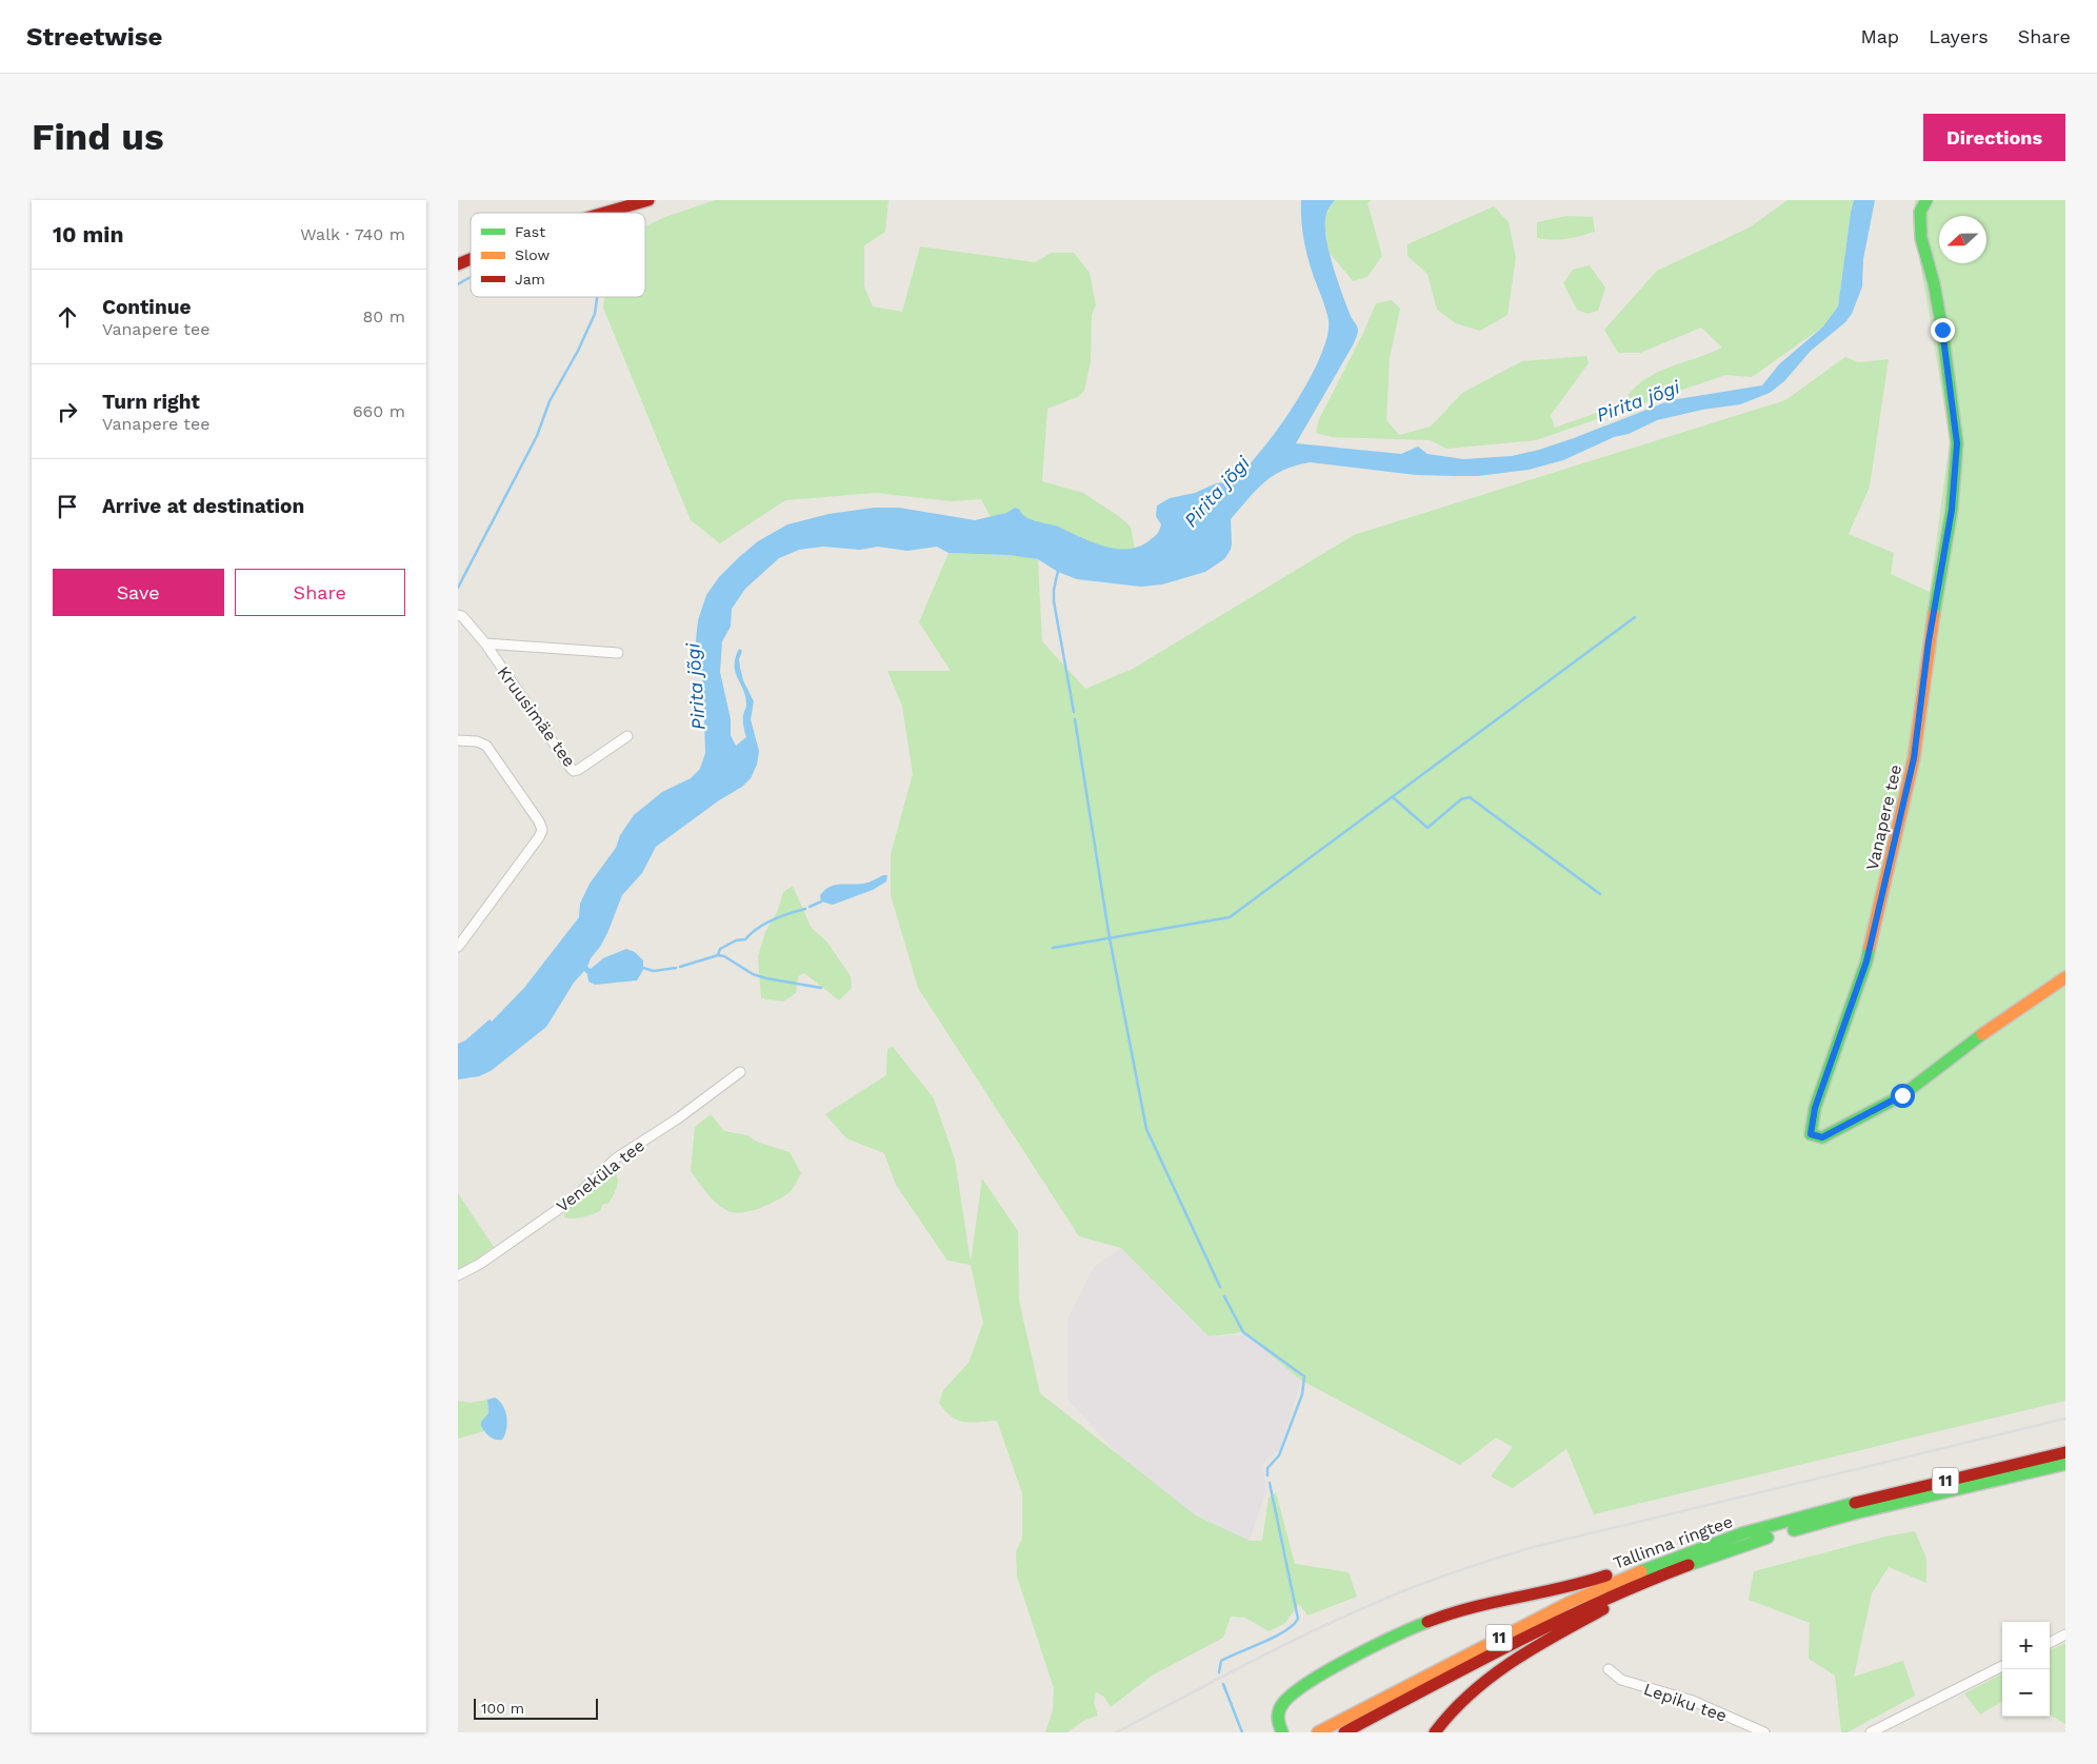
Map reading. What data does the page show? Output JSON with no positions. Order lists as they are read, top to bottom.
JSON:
{
  "streets": {
    "main road": ["Vanapere tee", "11", "Tallinna ringtee"],
    "street": ["Kruusimäe tee", "Veneküla tee", "Lepiku tee"]
  },
  "water": ["Pirita jõgi"],
  "legend": ["Fast", "Slow", "Jam"],
  "scale_bar": "100 m",
  "north": "left",
  "page": {
    "header": "Streetwise",
    "nav": ["Map", "Layers", "Share"],
    "buttons": [
      "Directions",
      ["Save", "Share"]
    ],
    "title": "Find us",
    "heading": ["10 min", "Walk · 740 m"],
    "list": [
      ["Continue", "Vanapere tee", "80 m"],
      ["Turn right", "Vanapere tee", "660 m"],
      "Arrive at destination"
    ],
    "map_buttons": ["+", "−"],
    "scale": "100 m"
  }
}
